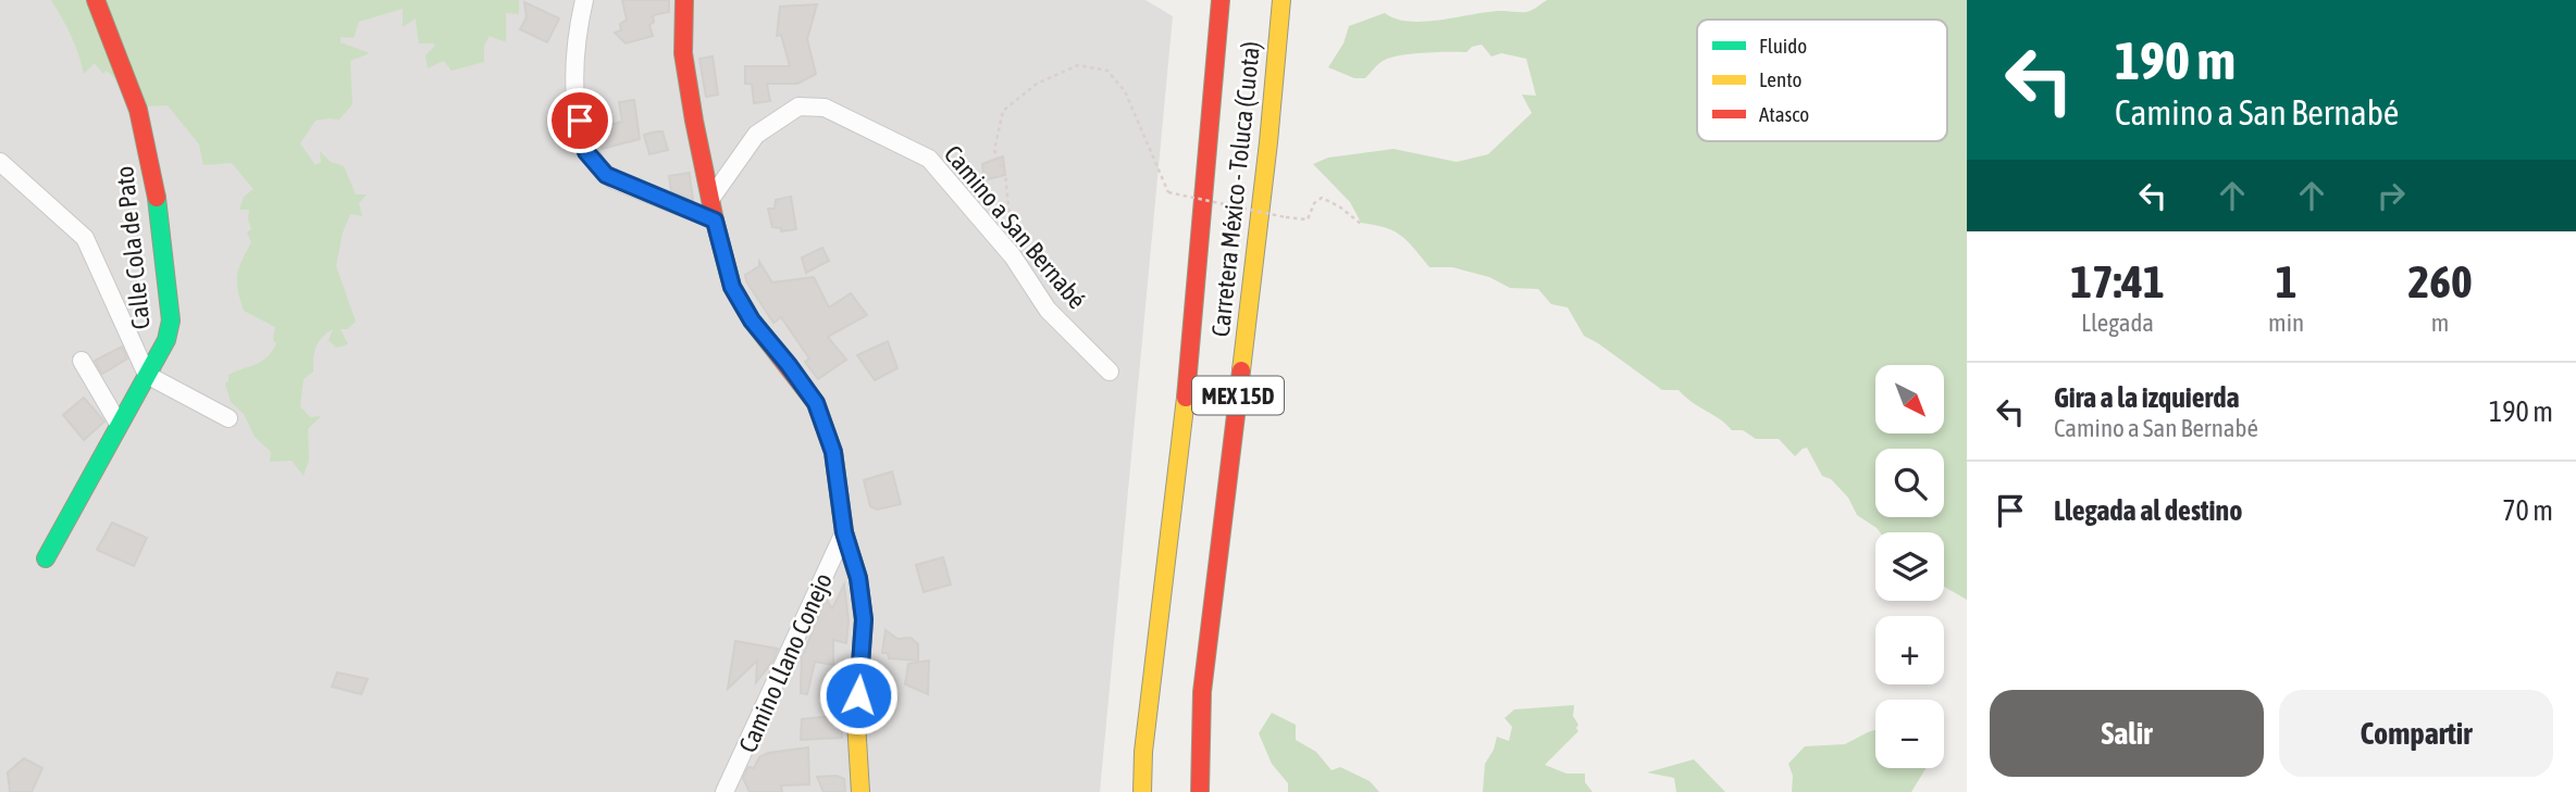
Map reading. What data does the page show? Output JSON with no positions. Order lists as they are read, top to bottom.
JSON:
{
  "streets": {
    "main road": ["Carretera México - Toluca (Cuota)", "Calle Cola de Pato", "MEX 15D"],
    "street": ["Camino a San Bernabé", "Camino Llano Conejo"]
  },
  "legend": ["Fluido", "Lento", "Atasco"],
  "north": "bottom right",
  "page": {
    "turn": ["190 m", "Camino a San Bernabé"],
    "eta": [
      "17:41",
      "Llegada",
      "1",
      "min",
      "260",
      "m"
    ],
    "list": [
      {
        "name": "Gira a la izquierda",
        "note": "Camino a San Bernabé",
        "value": "190 m"
      },
      {
        "name": "Llegada al destino",
        "value": "70 m"
      }
    ],
    "map_buttons": ["+", "−"],
    "buttons": ["Salir", "Compartir"]
  }
}
